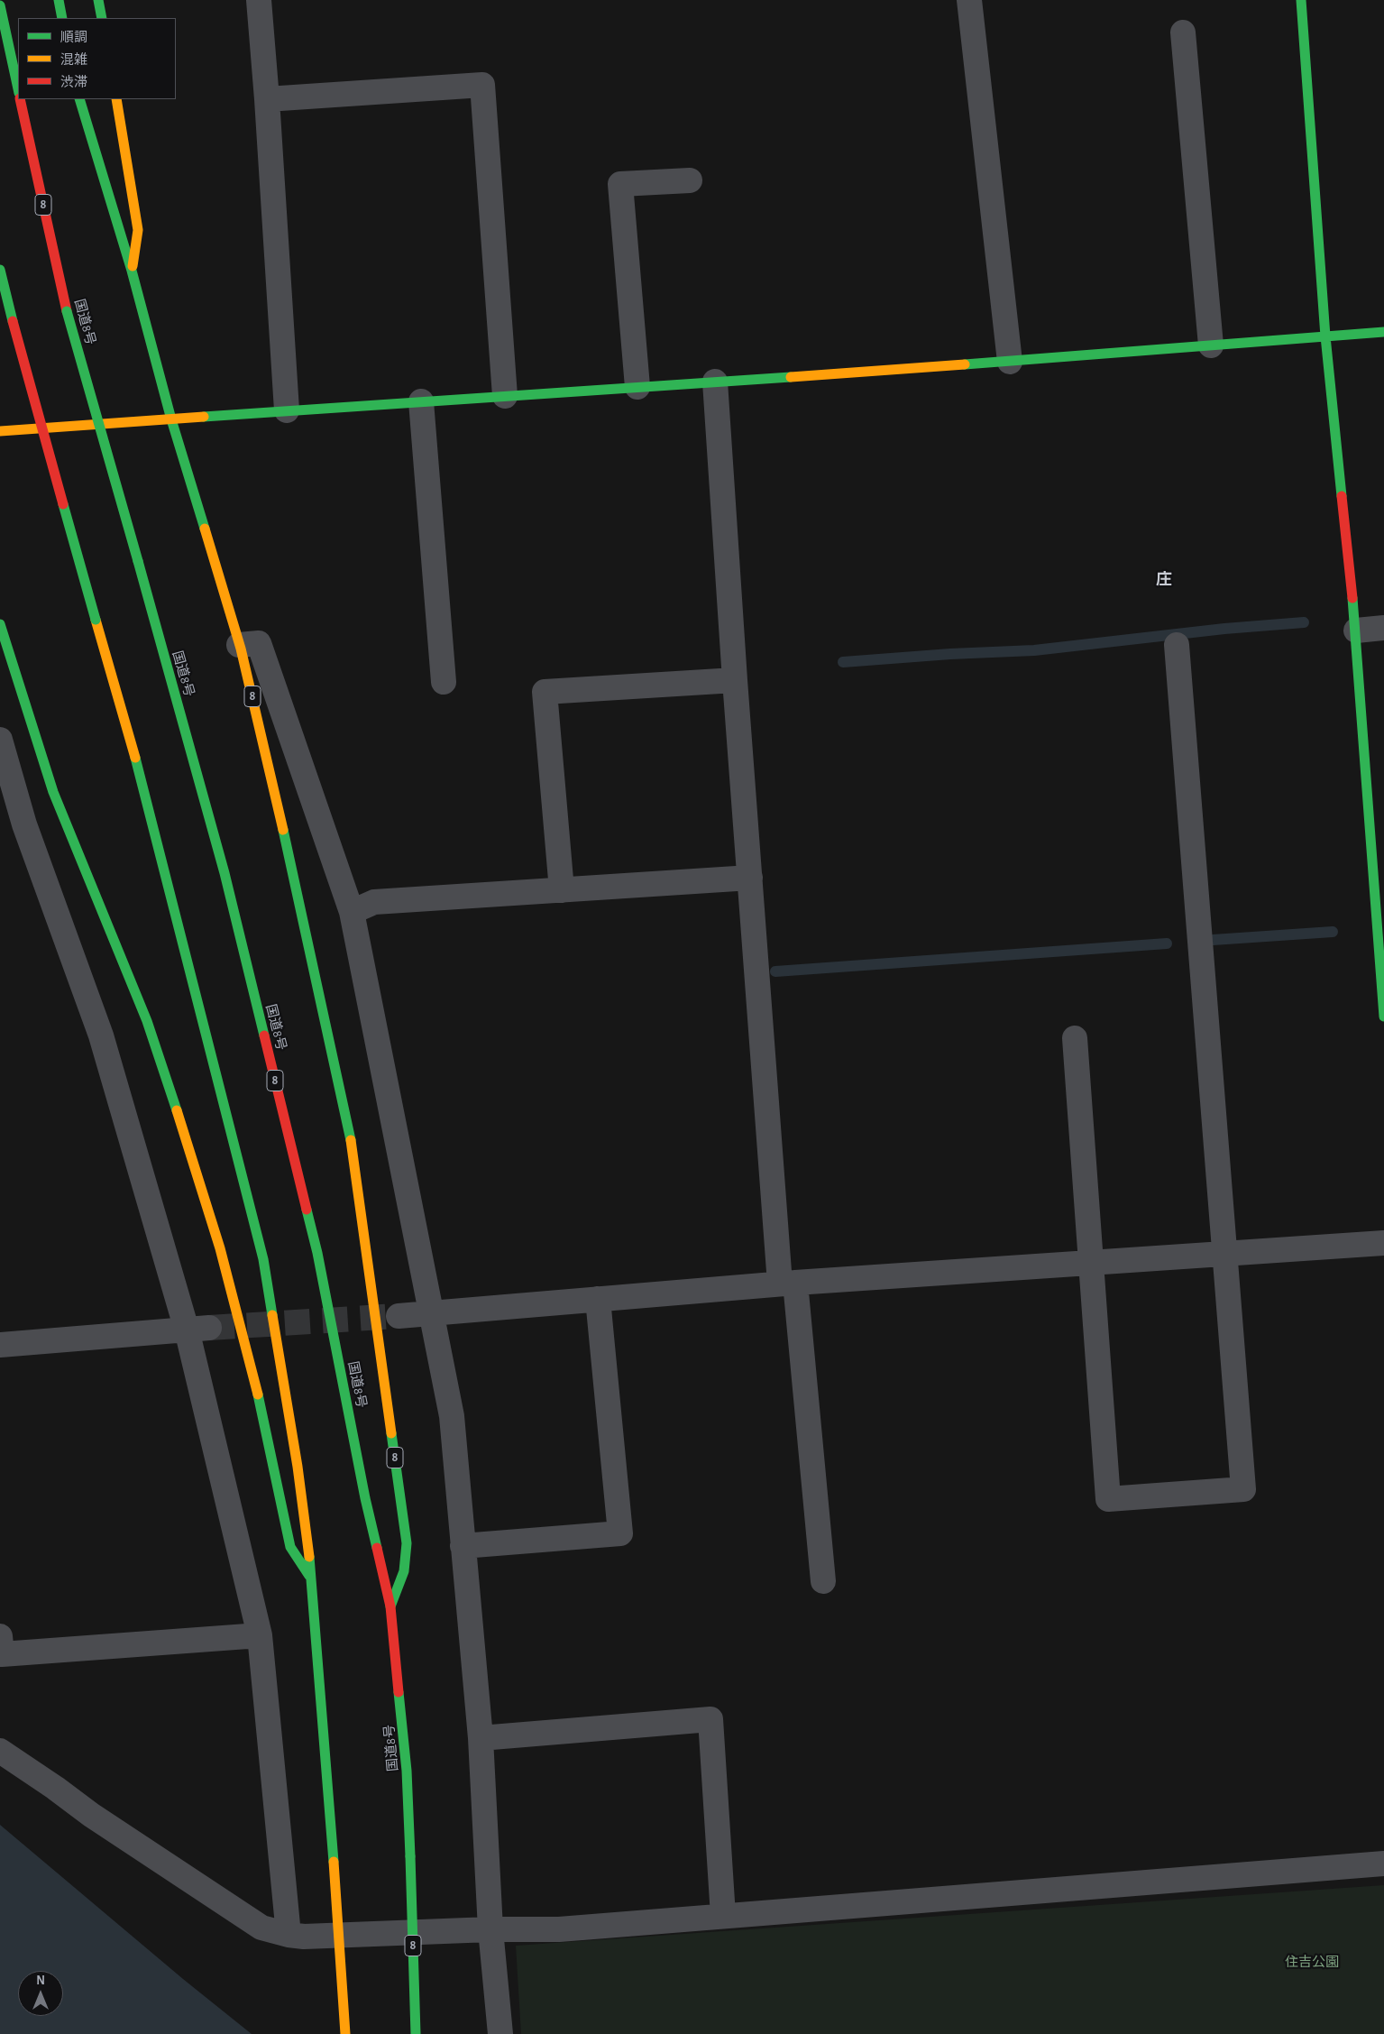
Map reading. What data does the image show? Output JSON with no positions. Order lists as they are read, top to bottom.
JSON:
{
  "streets": {
    "main road": ["8", "国道8号"]
  },
  "crossings": [
    ["8", "国道8号"]
  ],
  "districts": ["庄"],
  "parks": ["住吉公園"],
  "legend": ["順調", "混雑", "渋滞"],
  "north": "top"
}
